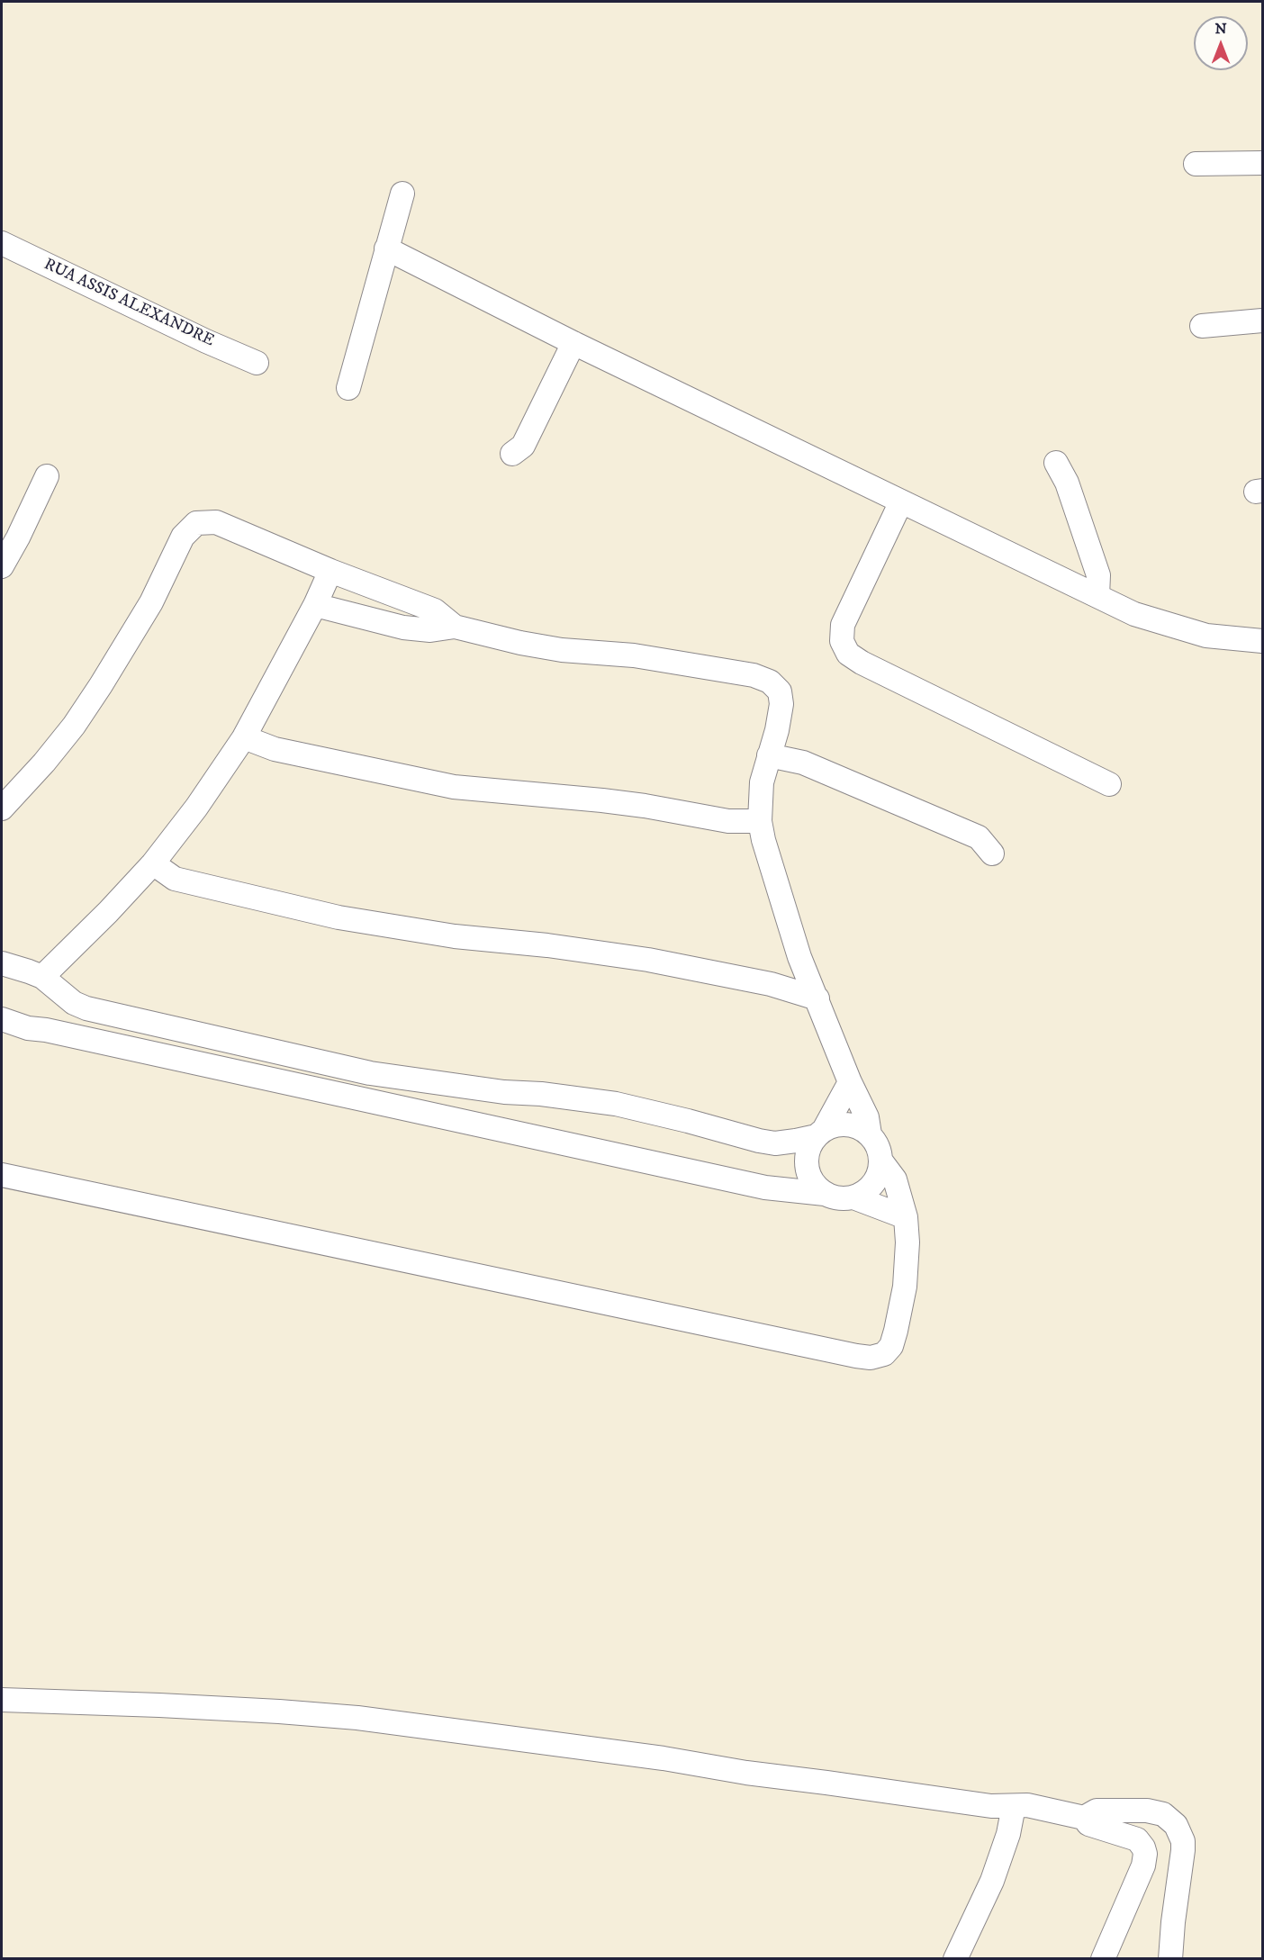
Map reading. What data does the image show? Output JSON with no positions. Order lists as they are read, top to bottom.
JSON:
{
  "streets": {
    "street": ["RUA ASSIS ALEXANDRE"]
  },
  "north": "top"
}
